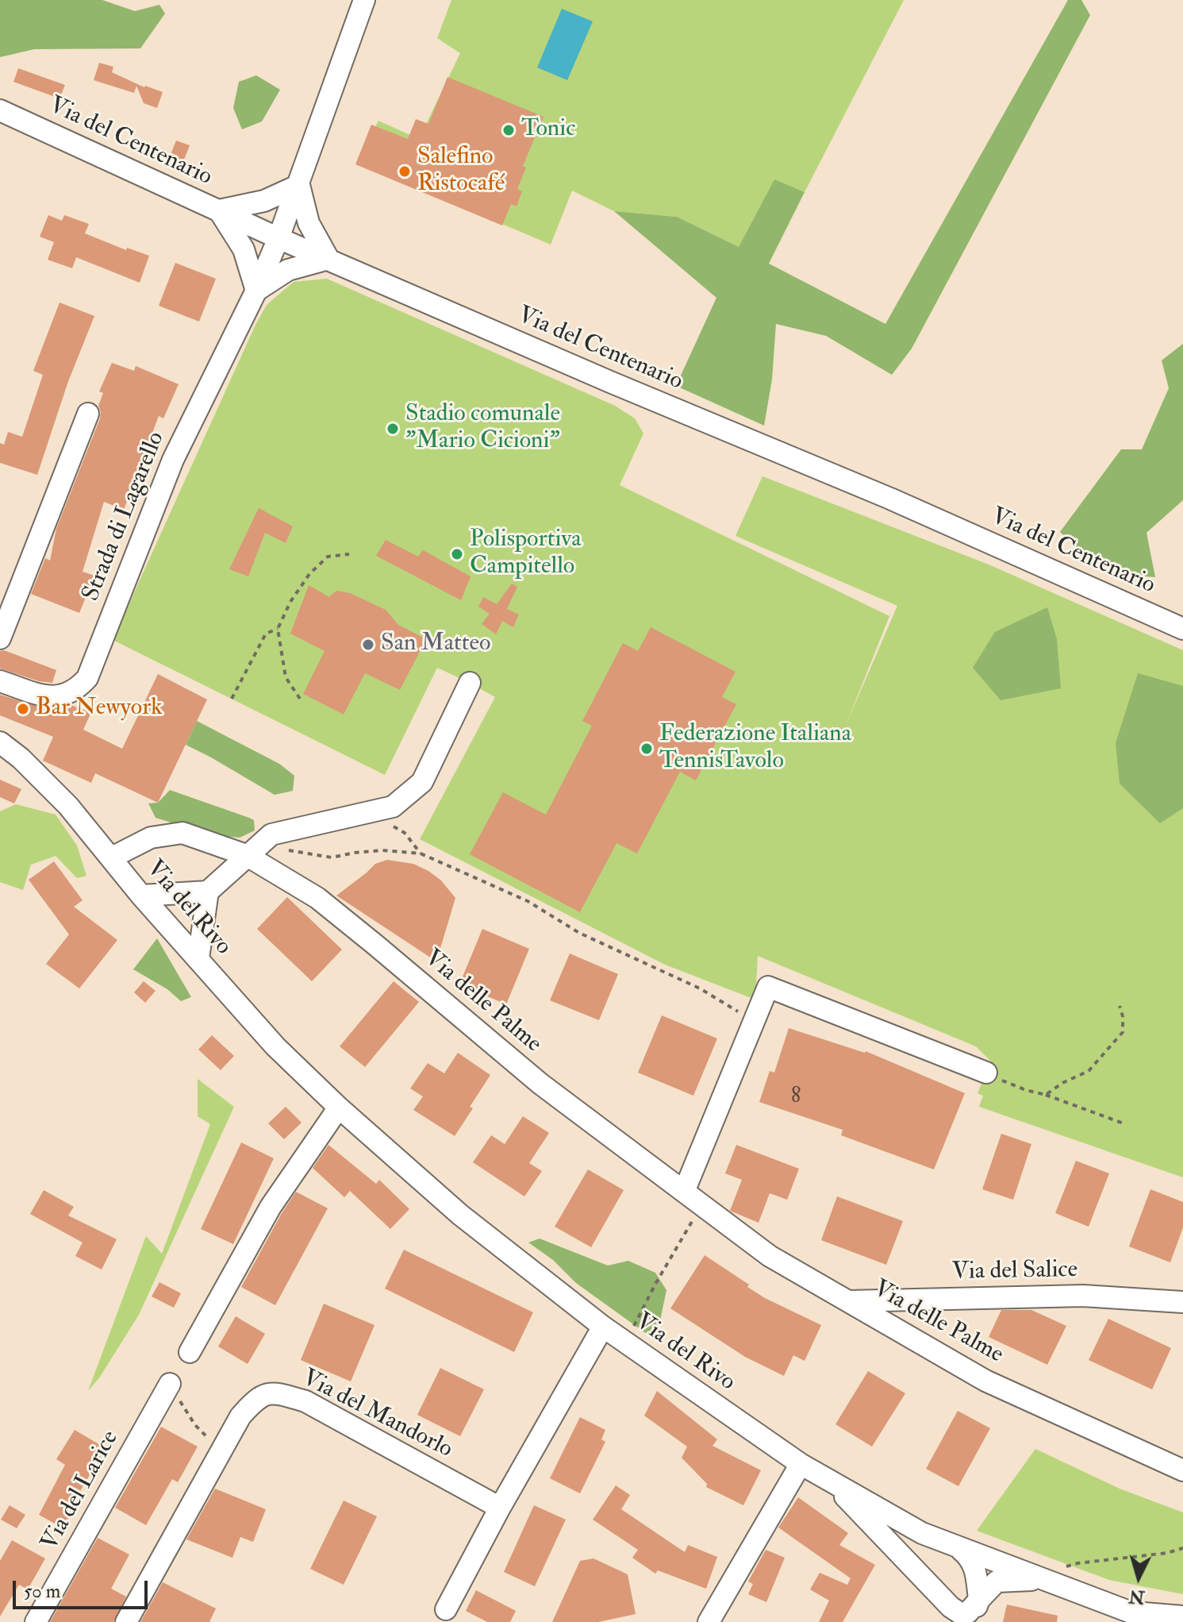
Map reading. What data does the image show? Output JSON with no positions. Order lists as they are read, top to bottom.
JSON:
{
  "streets": {
    "street": [
      "Via del Centenario",
      "Strada di Lagarello",
      "Via del Rivo",
      "Via delle Palme",
      "Via del Salice",
      "Via del Mandorlo",
      "Via del Larice"
    ]
  },
  "crossings": [
    ["Via del Centenario", "Strada di Lagarello"],
    ["Via del Rivo", "Via delle Palme"],
    ["Via delle Palme", "Via del Salice"]
  ],
  "places": [
    "Tonic",
    "Salefino Ristocafé",
    "Stadio comunale \"Mario Cicioni\"",
    "Polisportiva Campitello",
    "San Matteo",
    "Bar Newyork",
    "Federazione Italiana TennisTavolo"
  ],
  "house_numbers": ["8"],
  "scale_bar": "50 m",
  "north": "bottom"
}
